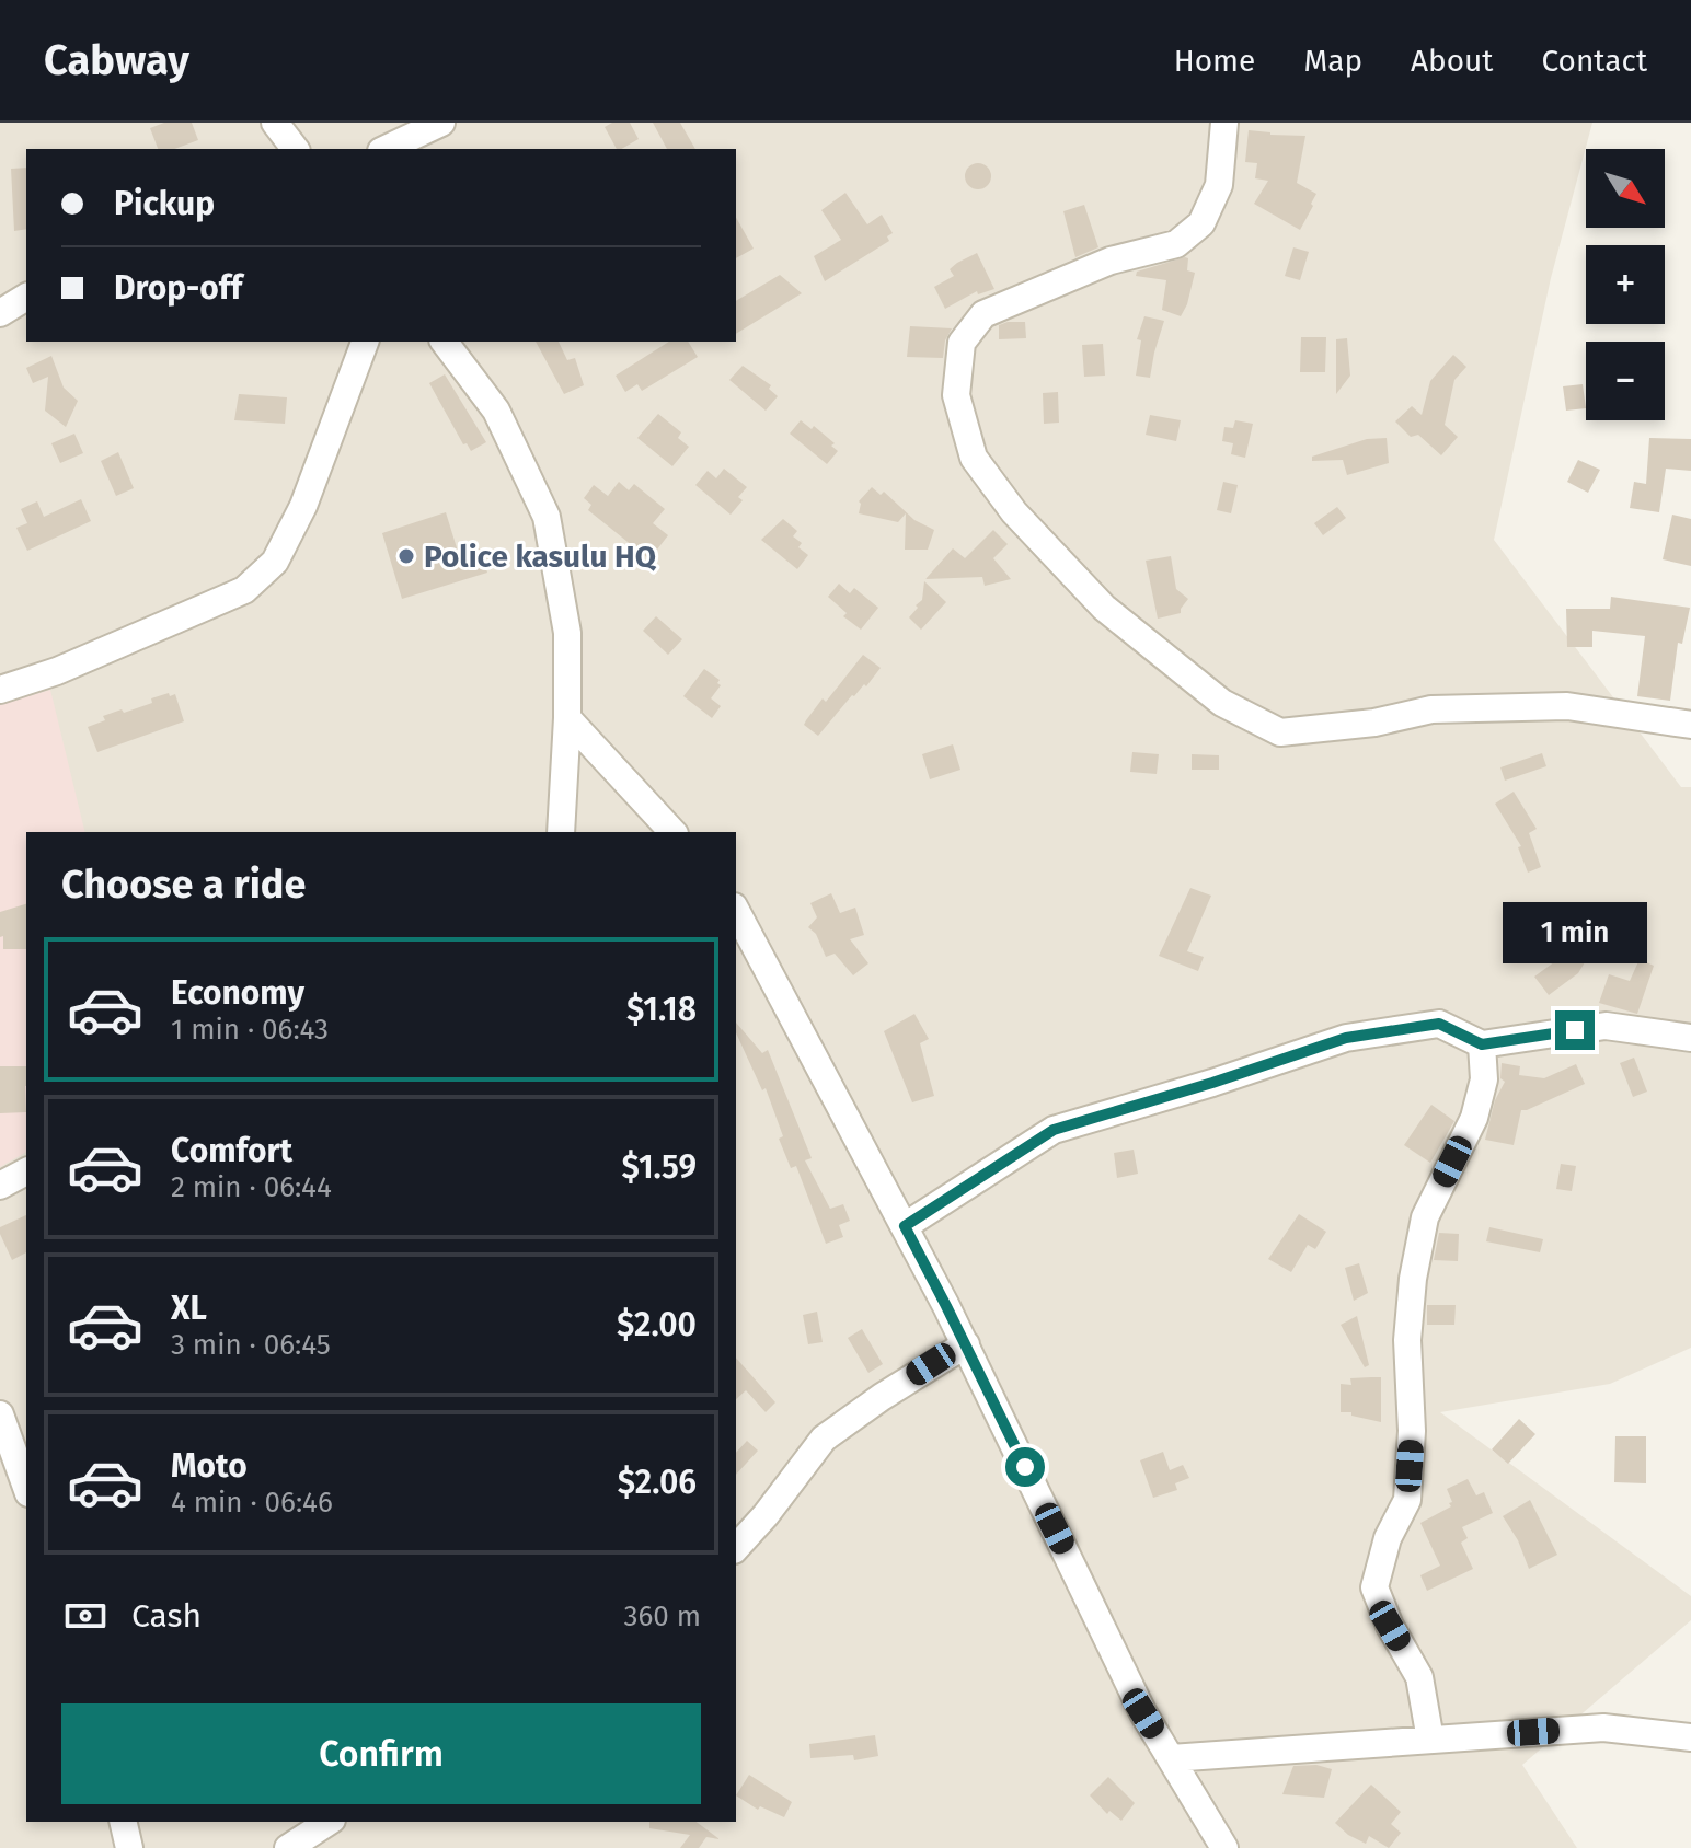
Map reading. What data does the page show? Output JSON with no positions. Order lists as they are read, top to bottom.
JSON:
{
  "places": ["Police kasulu HQ"],
  "north": "bottom right",
  "page": {
    "header": "Cabway",
    "nav": [
      "Home",
      "Map",
      "About",
      "Contact"
    ],
    "map_buttons": ["+", "−"],
    "banner": ["Pickup", "Drop-off"],
    "heading": "Choose a ride",
    "bubble": "1 min",
    "list": [
      {
        "name": "Economy",
        "note": "1 min · 06:43",
        "value": "$1.18"
      },
      {
        "name": "Comfort",
        "note": "2 min · 06:44",
        "value": "$1.59"
      },
      {
        "name": "XL",
        "note": "3 min · 06:45",
        "value": "$2.00"
      },
      {
        "name": "Moto",
        "note": "4 min · 06:46",
        "value": "$2.06"
      }
    ],
    "pay": ["Cash", "360 m"],
    "buttons": "Confirm"
  }
}
